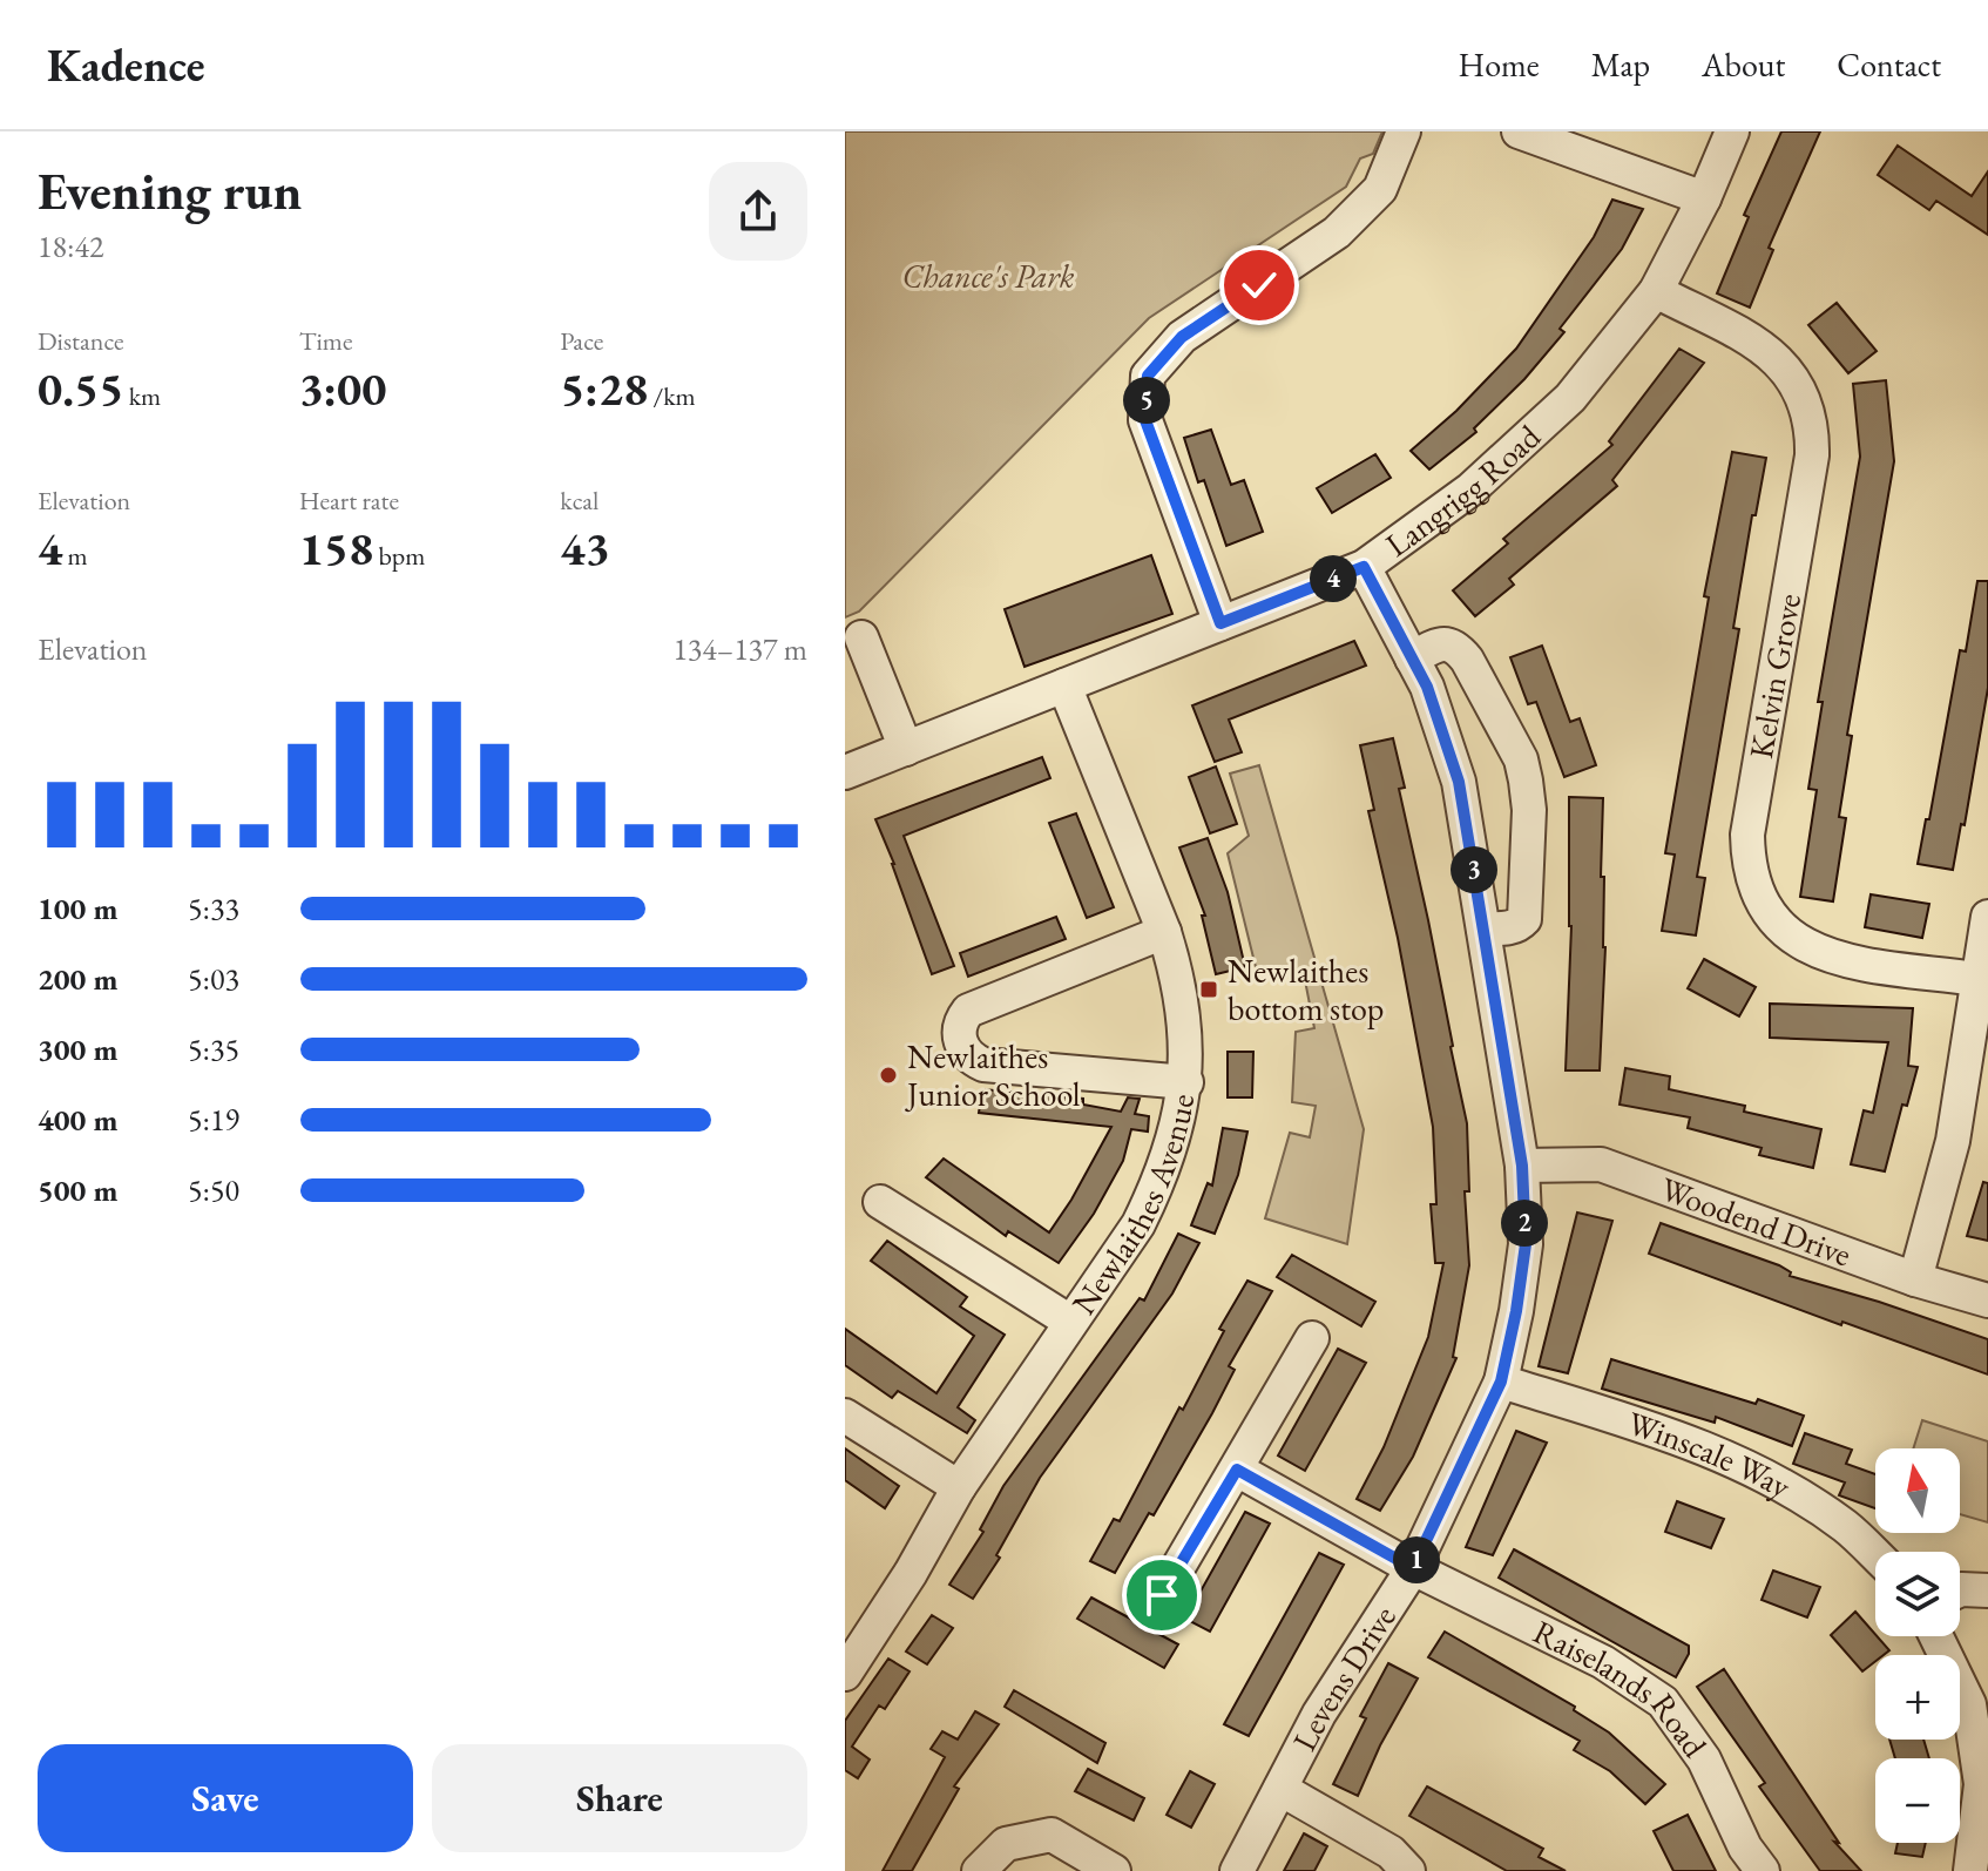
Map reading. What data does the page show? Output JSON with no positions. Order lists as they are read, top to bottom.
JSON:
{
  "streets": {
    "street": [
      "Langrigg Road",
      "Kelvin Grove",
      "Newlaithes Avenue",
      "Woodend Drive",
      "Winscale Way",
      "Levens Drive",
      "Raiselands Road"
    ]
  },
  "crossings": [
    ["Langrigg Road", "Kelvin Grove"],
    ["Langrigg Road", "Newlaithes Avenue"],
    ["Langrigg Road", "Levens Drive"],
    ["Woodend Drive", "Levens Drive"],
    ["Winscale Way", "Levens Drive"],
    ["Levens Drive", "Raiselands Road"]
  ],
  "parks": ["Chance's Park"],
  "places": {
    "transit": ["Newlaithes bottom stop"],
    "other": ["Newlaithes Junior School"]
  },
  "north": "top",
  "page": {
    "header": "Kadence",
    "nav": [
      "Home",
      "Map",
      "About",
      "Contact"
    ],
    "heading": ["Evening run", "18:42"],
    "stats": [
      ["Distance", "0.55 km"],
      ["Time", "3:00"],
      ["Pace", "5:28 /km"],
      ["Elevation", "4 m"],
      ["Heart rate", "158 bpm"],
      ["kcal", "43"]
    ],
    "pins": [
      "5",
      "4",
      "3",
      "2",
      "1"
    ],
    "chart": ["Elevation", "134–137 m"],
    "list": [
      {
        "name": "100 m",
        "note": "5:33"
      },
      {
        "name": "200 m",
        "note": "5:03"
      },
      {
        "name": "300 m",
        "note": "5:35"
      },
      {
        "name": "400 m",
        "note": "5:19"
      },
      {
        "name": "500 m",
        "note": "5:50"
      }
    ],
    "map_buttons": ["+", "−"],
    "buttons": ["Save", "Share"]
  }
}
